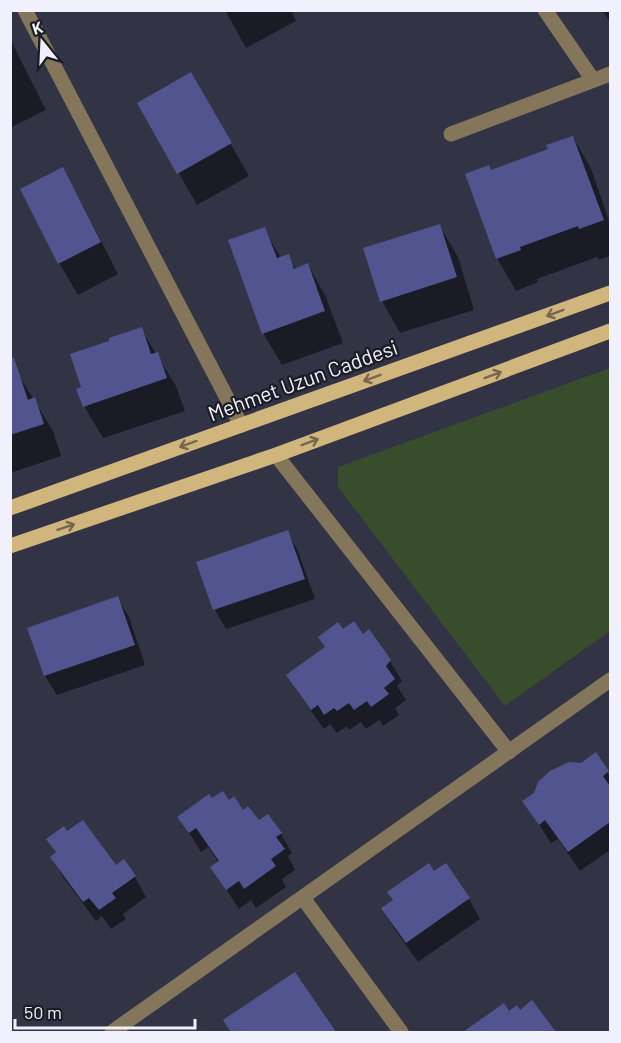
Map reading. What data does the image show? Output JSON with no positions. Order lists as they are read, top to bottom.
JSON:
{
  "streets": {
    "main road": ["Mehmet Uzun Caddesi"]
  },
  "scale_bar": "50 m",
  "north": "top"
}
